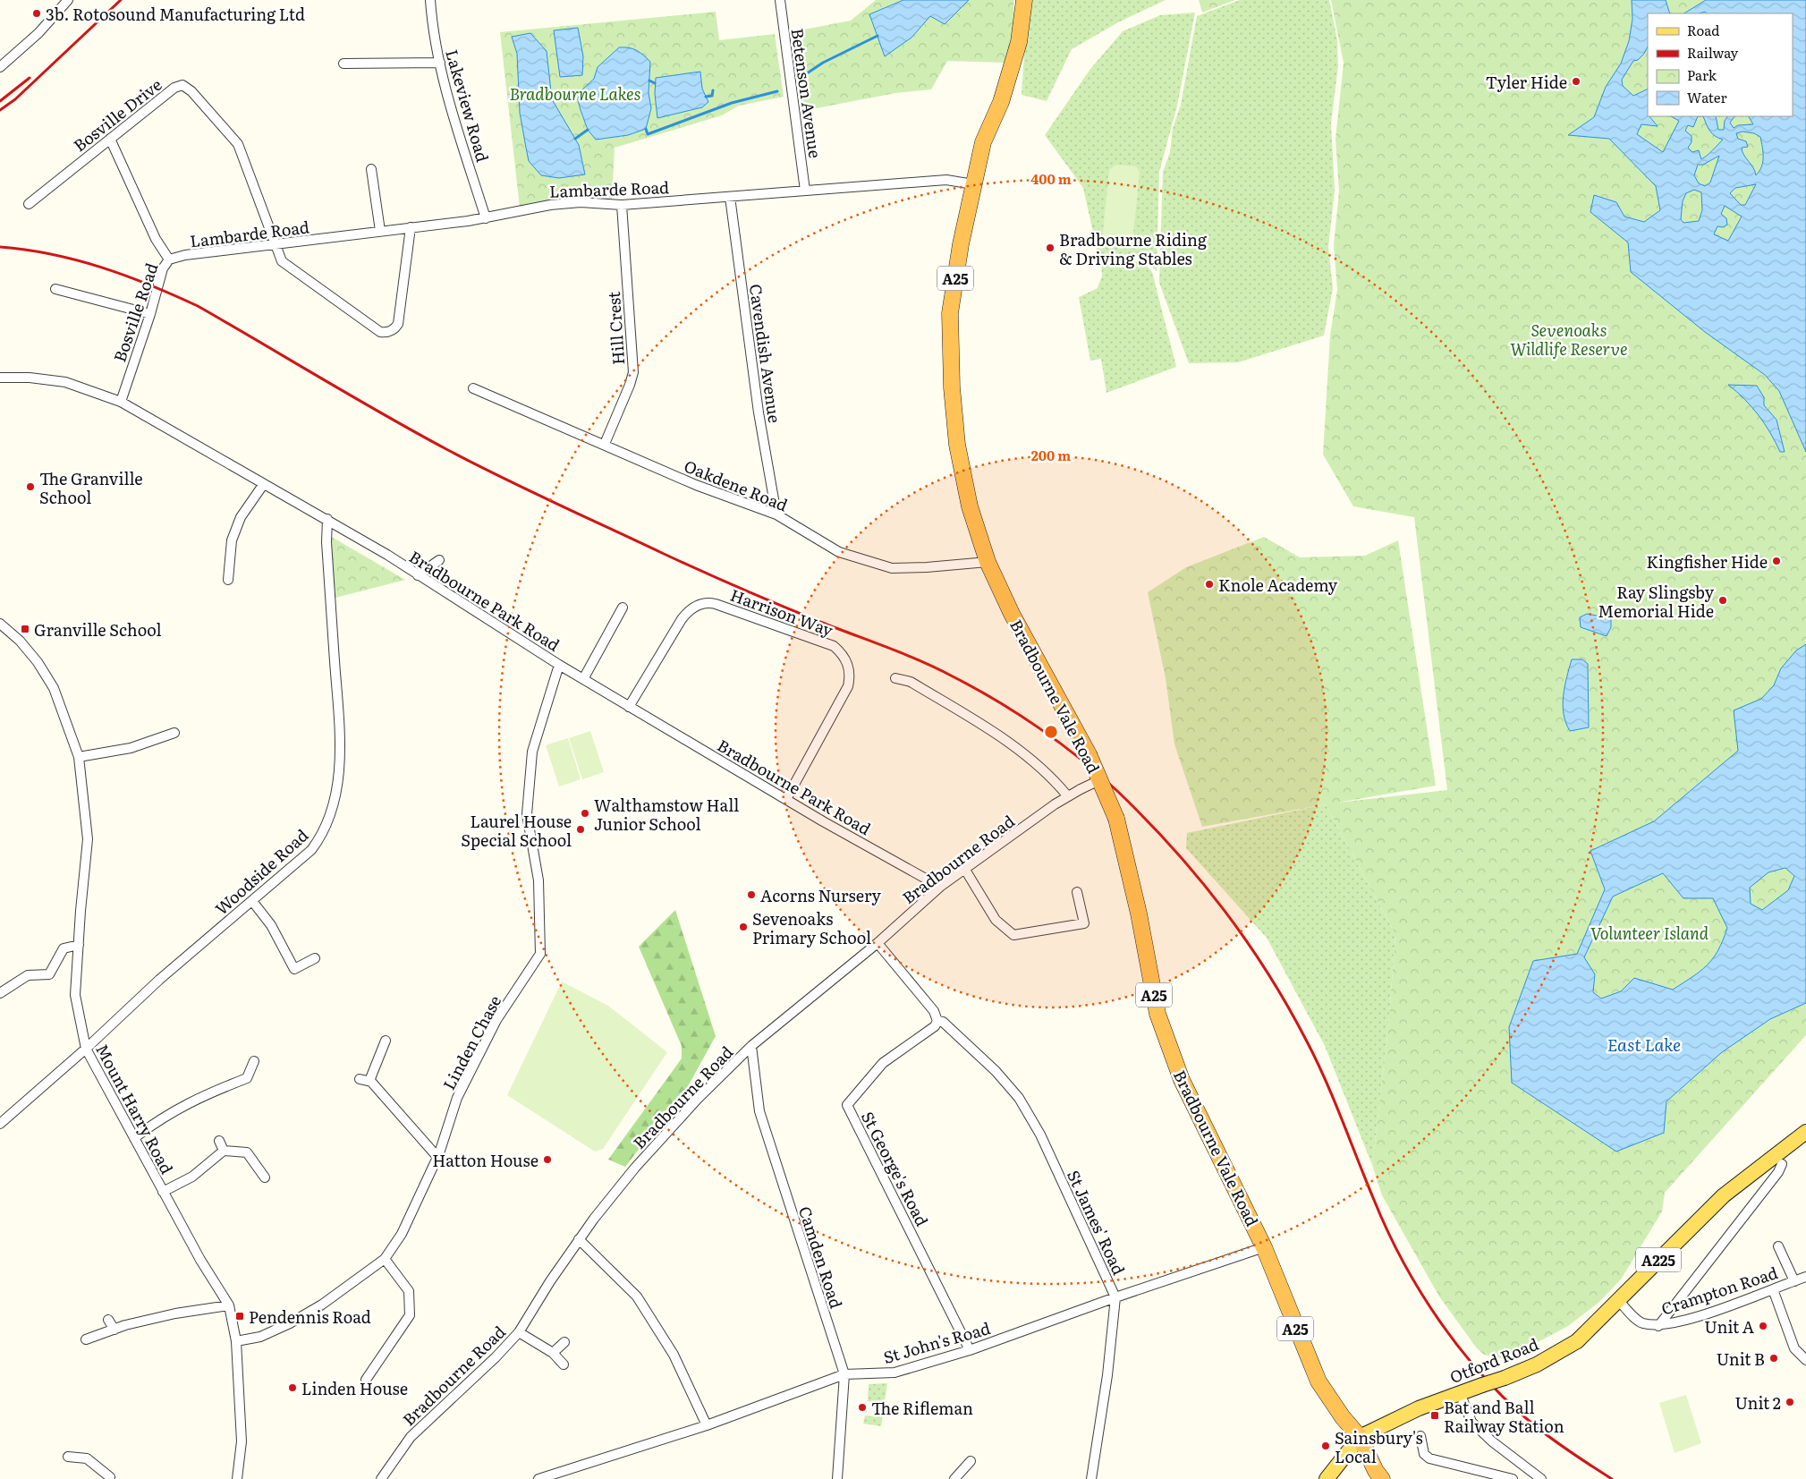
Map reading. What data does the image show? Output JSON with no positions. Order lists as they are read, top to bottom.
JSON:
{
  "streets": {
    "highway": ["A25", "Bradbourne Vale Road"],
    "main road": ["A225", "Otford Road"],
    "street": [
      "Betenson Avenue",
      "Lakeview Road",
      "Bosville Drive",
      "Lambarde Road",
      "Bosville Road",
      "Hill Crest",
      "Cavendish Avenue",
      "Oakdene Road",
      "Bradbourne Park Road",
      "Harrison Way",
      "Bradbourne Road",
      "Woodside Road",
      "Linden Chase",
      "Mount Harry Road",
      "St George's Road",
      "St James' Road",
      "Camden Road",
      "Crampton Road",
      "St John's Road"
    ]
  },
  "crossings": [
    ["Betenson Avenue", "Lambarde Road"],
    ["Lakeview Road", "Lambarde Road"],
    ["Bosville Drive", "Lambarde Road"],
    ["Bosville Drive", "Bosville Road"],
    ["Lambarde Road", "Bosville Road"],
    ["Lambarde Road", "Hill Crest"],
    ["Lambarde Road", "Cavendish Avenue"],
    ["Lambarde Road", "Bradbourne Vale Road"],
    ["A25", "Bradbourne Vale Road"],
    ["A25", "A225"],
    ["A25", "Otford Road"],
    ["Bosville Road", "Bradbourne Park Road"],
    ["Hill Crest", "Oakdene Road"],
    ["Cavendish Avenue", "Oakdene Road"],
    ["Oakdene Road", "Bradbourne Vale Road"],
    ["Bradbourne Park Road", "Harrison Way"],
    ["Bradbourne Park Road", "Bradbourne Road"],
    ["Bradbourne Park Road", "Woodside Road"],
    ["Bradbourne Park Road", "Linden Chase"],
    ["Bradbourne Vale Road", "Bradbourne Road"],
    ["Bradbourne Vale Road", "A225"],
    ["Bradbourne Vale Road", "St John's Road"],
    ["Bradbourne Vale Road", "Otford Road"],
    ["Bradbourne Road", "Camden Road"],
    ["Woodside Road", "Mount Harry Road"],
    ["Linden Chase", "Mount Harry Road"],
    ["St George's Road", "St James' Road"],
    ["St George's Road", "St John's Road"],
    ["St James' Road", "St John's Road"],
    ["Camden Road", "St John's Road"],
    ["A225", "Otford Road"],
    ["Crampton Road", "Otford Road"]
  ],
  "water": ["East Lake"],
  "parks": ["Bradbourne Lakes", "Sevenoaks Wildlife Reserve", "Volunteer Island"],
  "places": {
    "other": [
      "3b. Rotosound Manufacturing Ltd",
      "Tyler Hide",
      "Bradbourne Riding & Driving Stables",
      "The Granville School",
      "Kingfisher Hide",
      "Knole Academy",
      "Ray Slingsby Memorial Hide",
      "Walthamstow Hall Junior School",
      "Laurel House Special School",
      "Acorns Nursery",
      "Sevenoaks Primary School",
      "Hatton House",
      "Unit A",
      "Unit B",
      "Linden House",
      "Unit 2",
      "The Rifleman",
      "Sainsbury's Local"
    ],
    "transit": ["Granville School", "Pendennis Road", "Bat and Ball Railway Station"]
  },
  "legend": [
    "Road",
    "Railway",
    "Park",
    "Water"
  ],
  "rings": ["400 m", "200 m"]
}
